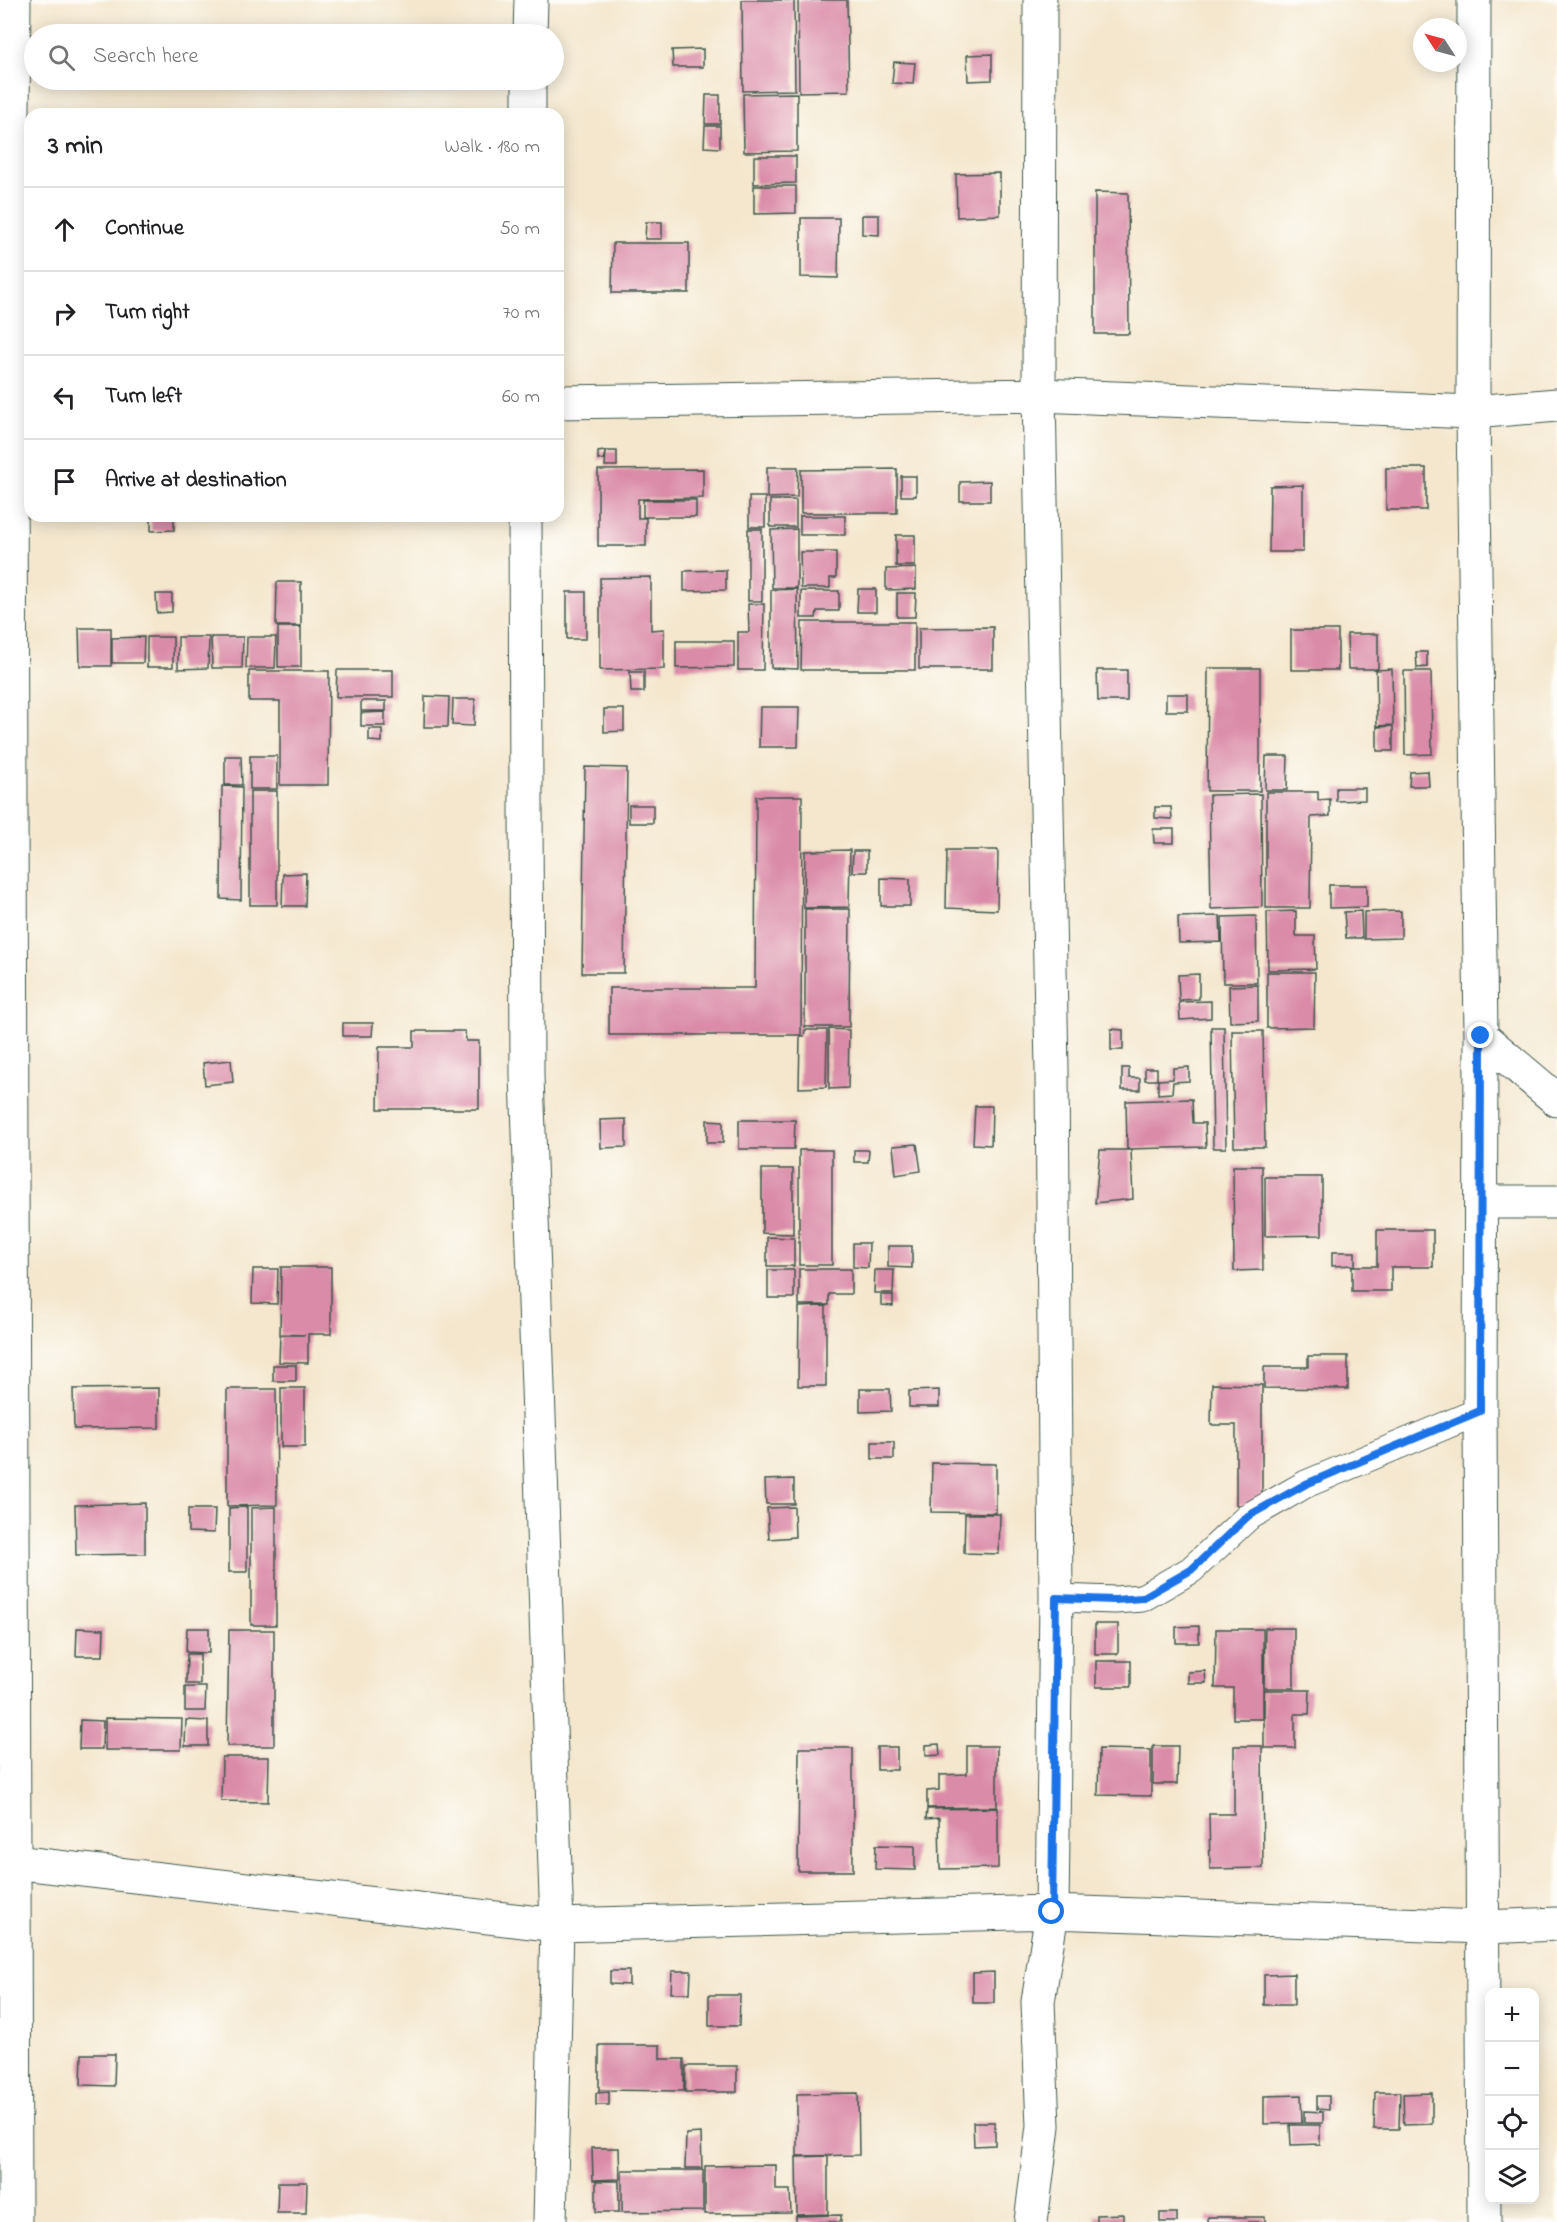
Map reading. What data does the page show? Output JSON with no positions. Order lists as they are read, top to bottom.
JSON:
{
  "north": "top left",
  "page": {
    "search": "Search here",
    "heading": ["3 min", "Walk · 180 m"],
    "list": [
      ["Continue", "50 m"],
      ["Turn right", "70 m"],
      ["Turn left", "60 m"],
      "Arrive at destination"
    ],
    "map_buttons": ["+", "−"]
  }
}
